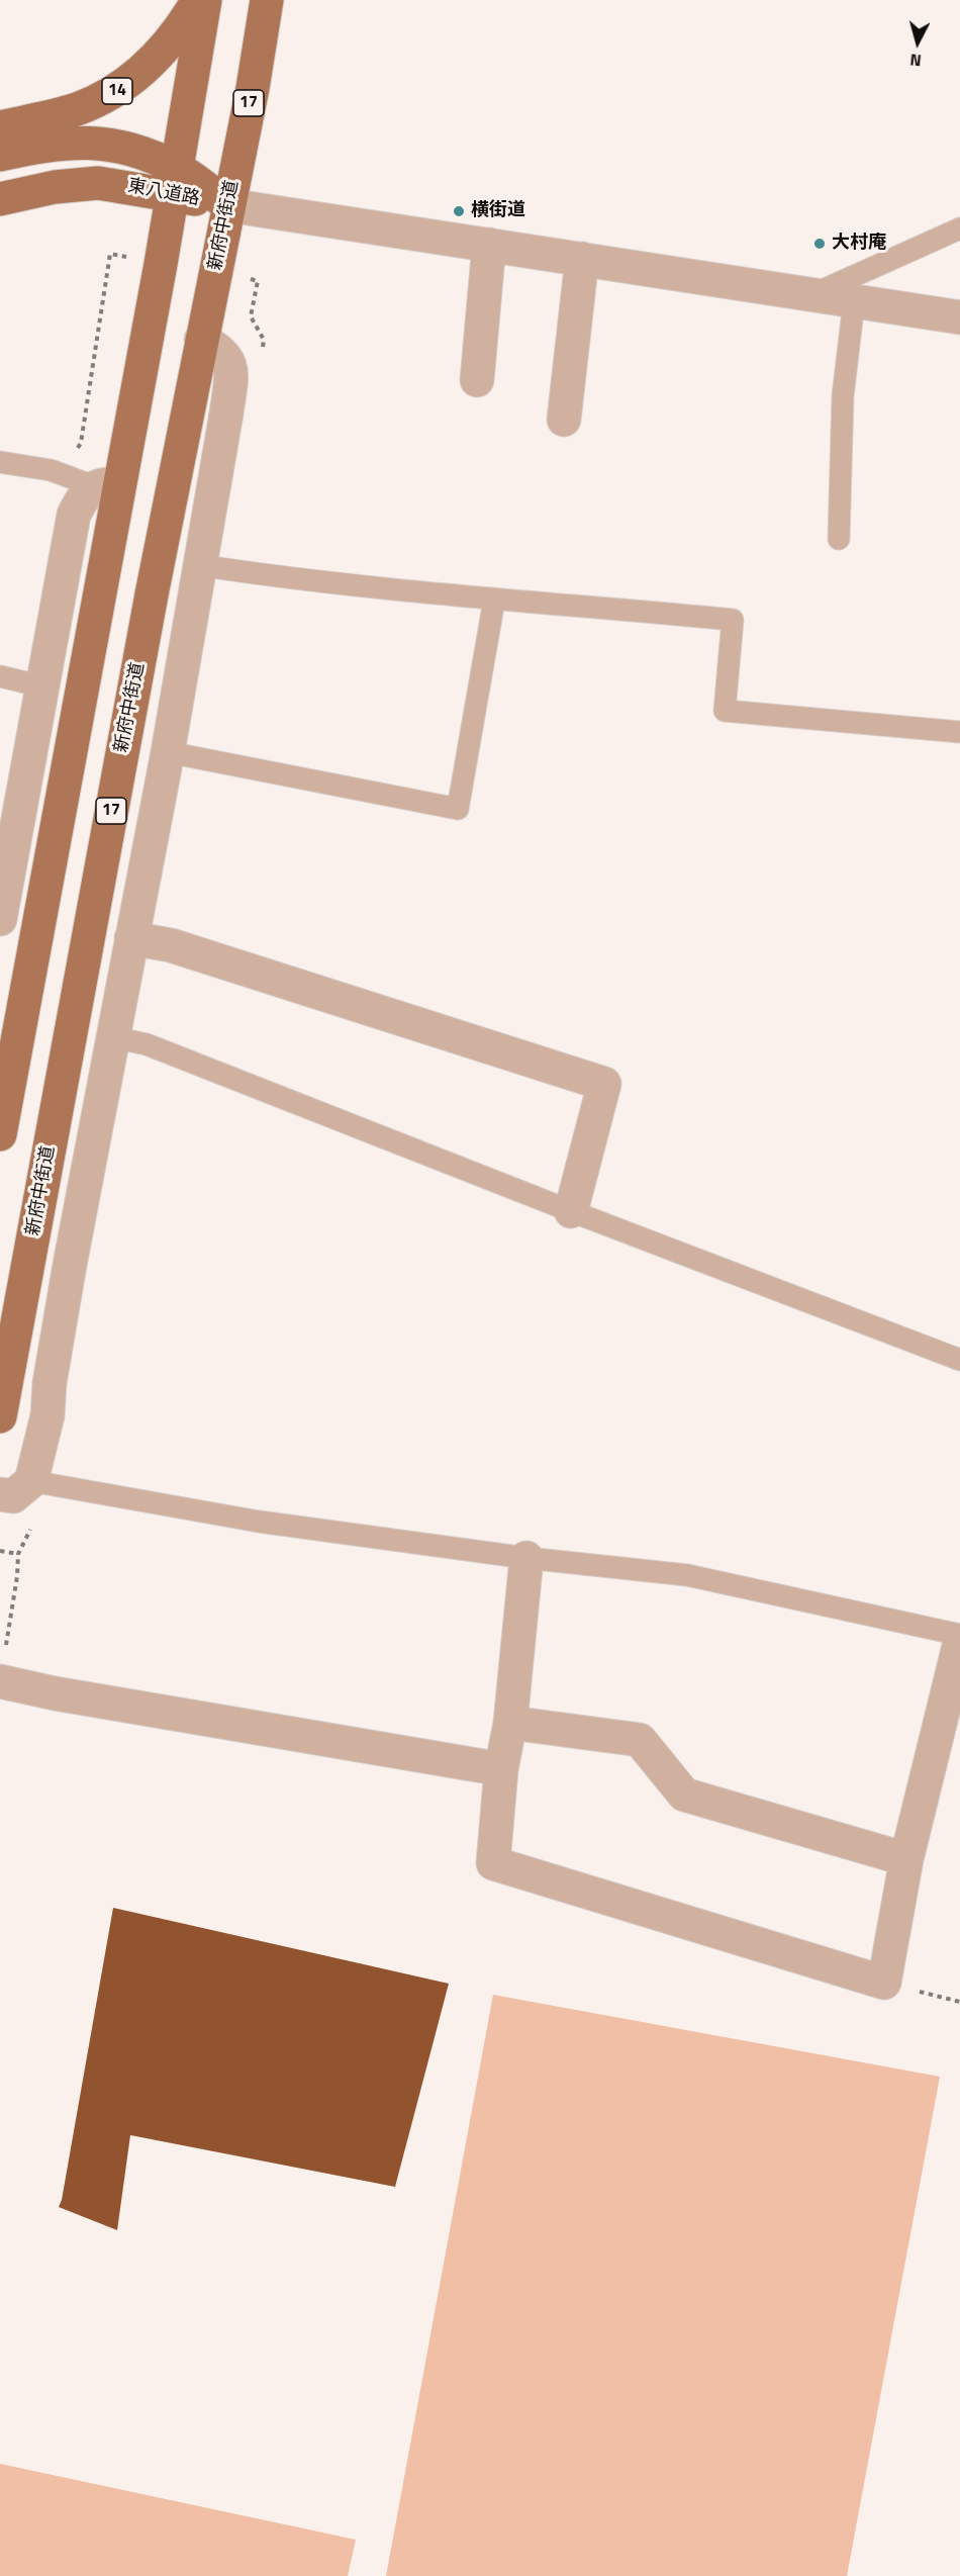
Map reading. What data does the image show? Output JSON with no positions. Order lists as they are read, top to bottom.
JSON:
{
  "streets": {
    "main road": [
      "14",
      "17",
      "東八道路",
      "新府中街道"
    ]
  },
  "crossings": [
    ["東八道路", "新府中街道"]
  ],
  "places": ["横街道", "大村庵"],
  "north": "bottom"
}
